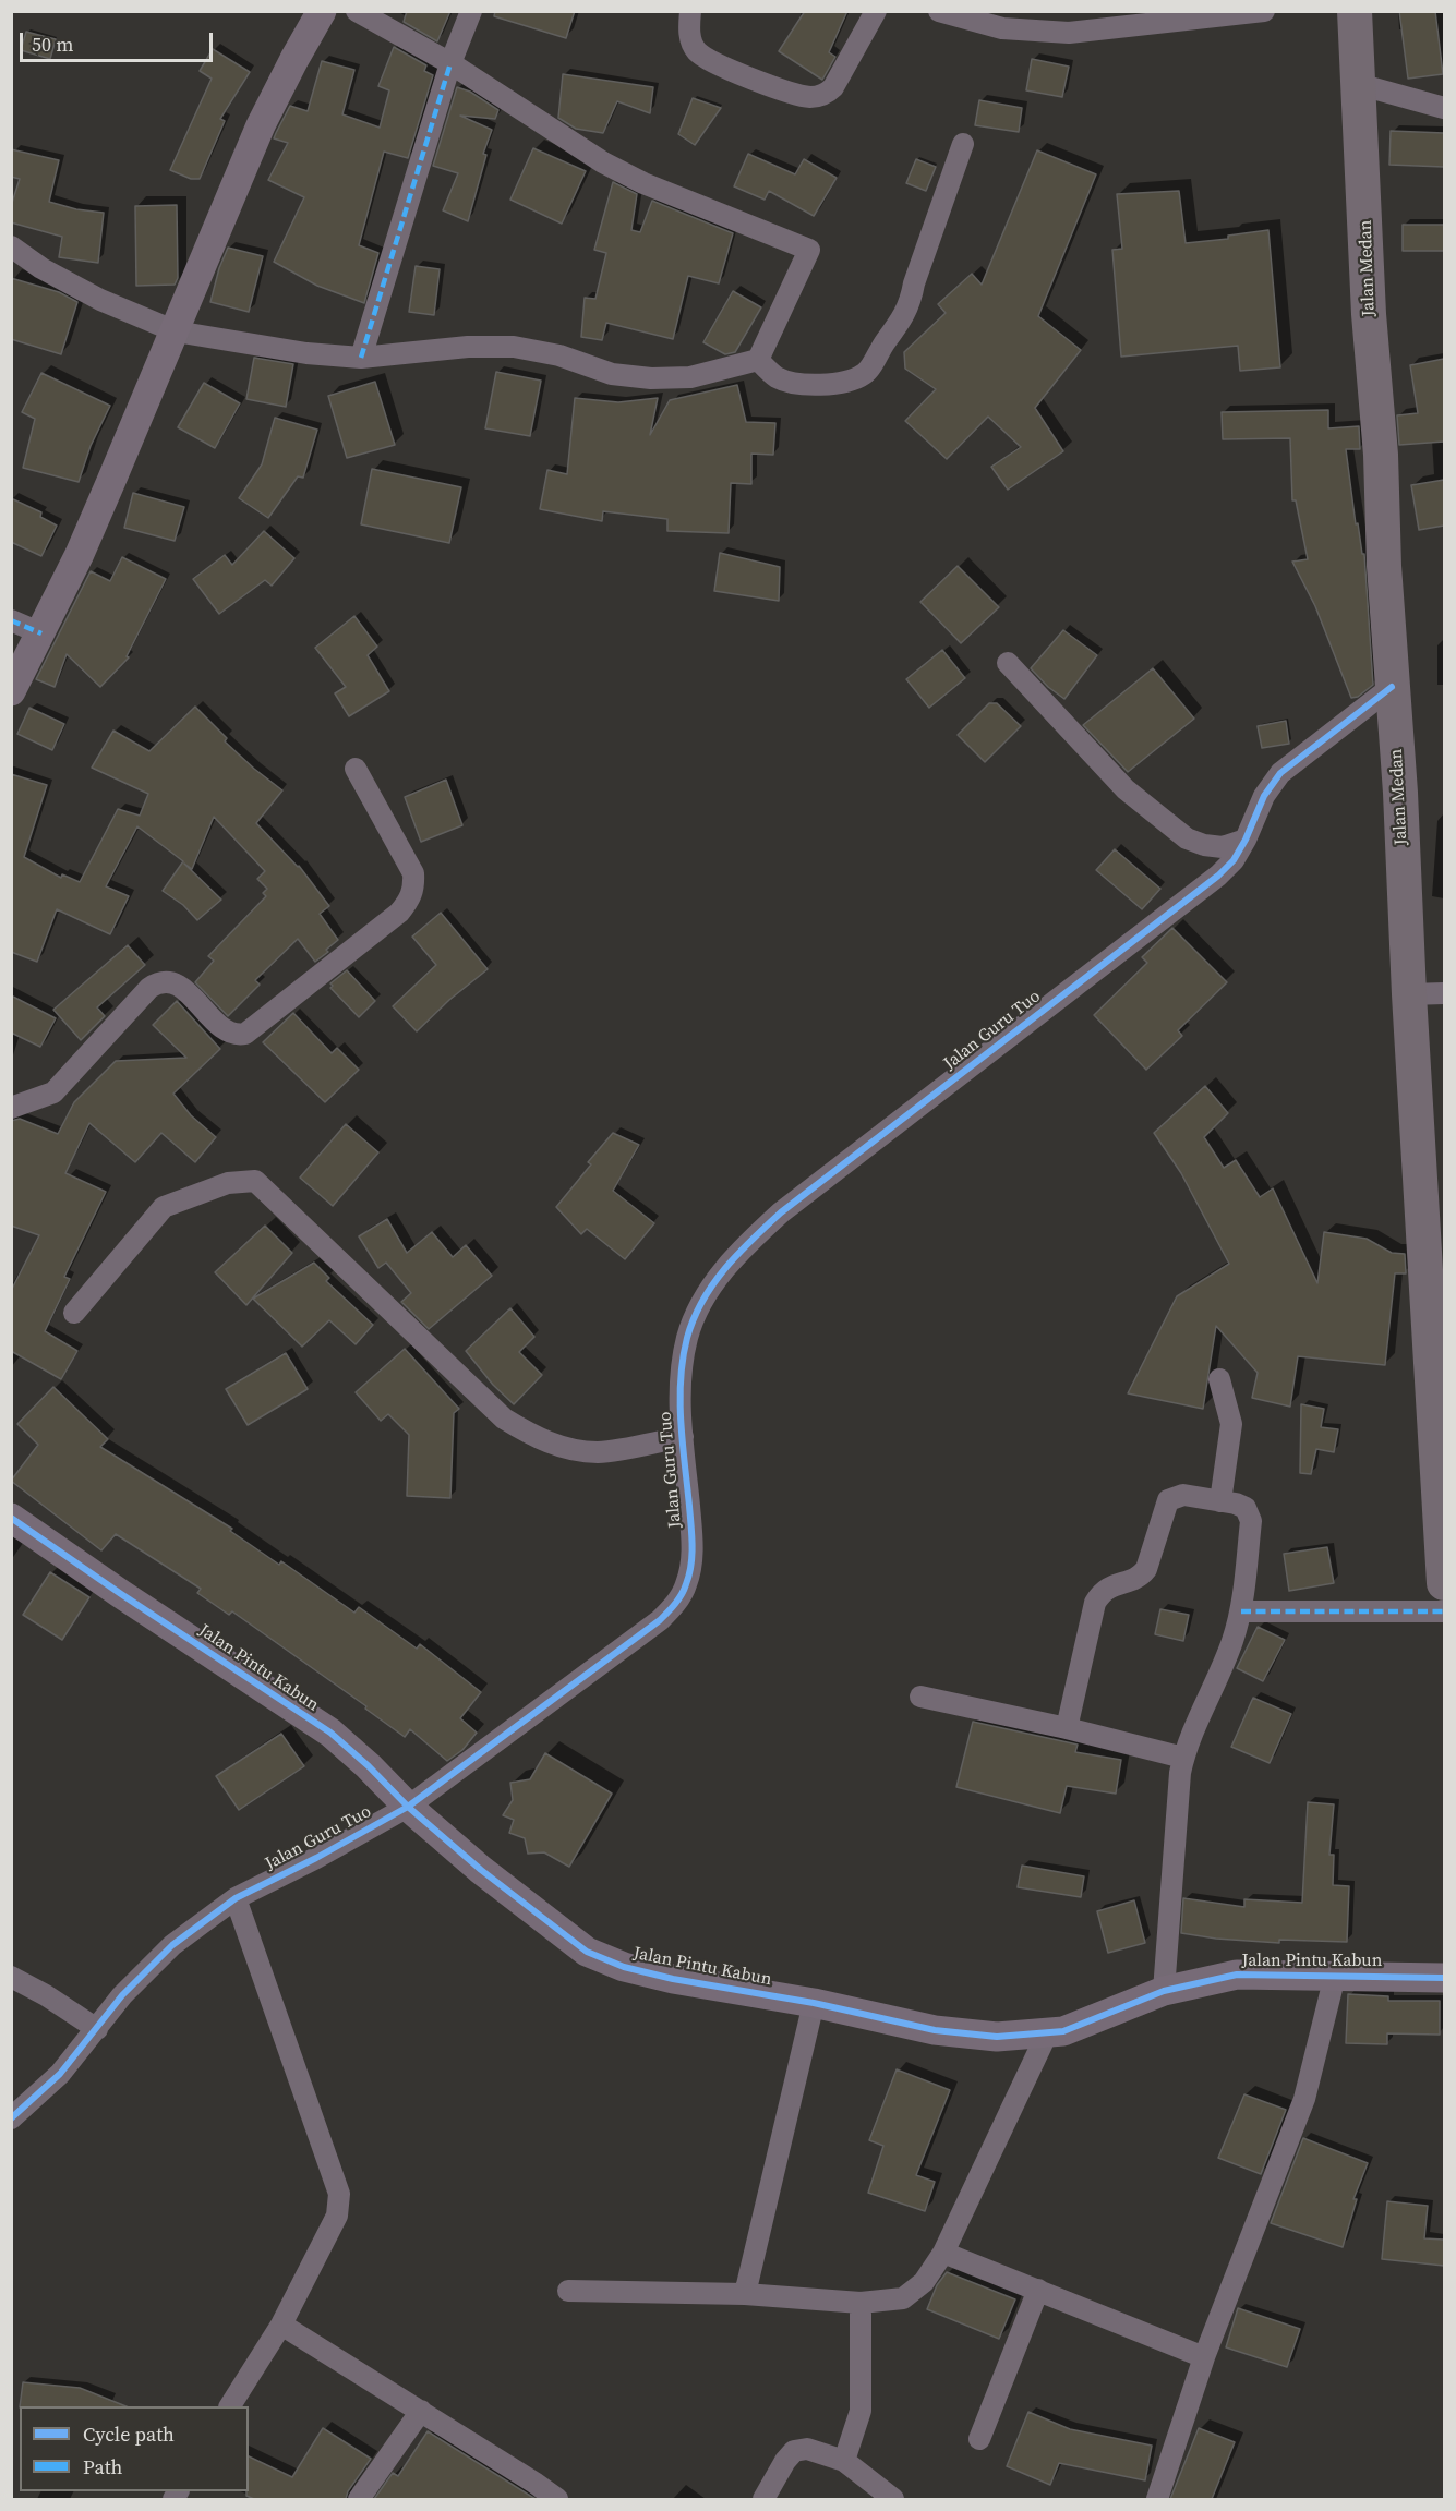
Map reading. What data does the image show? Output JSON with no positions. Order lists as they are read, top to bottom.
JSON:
{
  "streets": {
    "main road": ["Jalan Medan"],
    "street": ["Jalan Guru Tuo", "Jalan Pintu Kabun"]
  },
  "crossings": [
    ["Jalan Medan", "Jalan Guru Tuo"],
    ["Jalan Guru Tuo", "Jalan Pintu Kabun"]
  ],
  "legend": ["Cycle path", "Path"],
  "scale_bar": "50 m"
}
